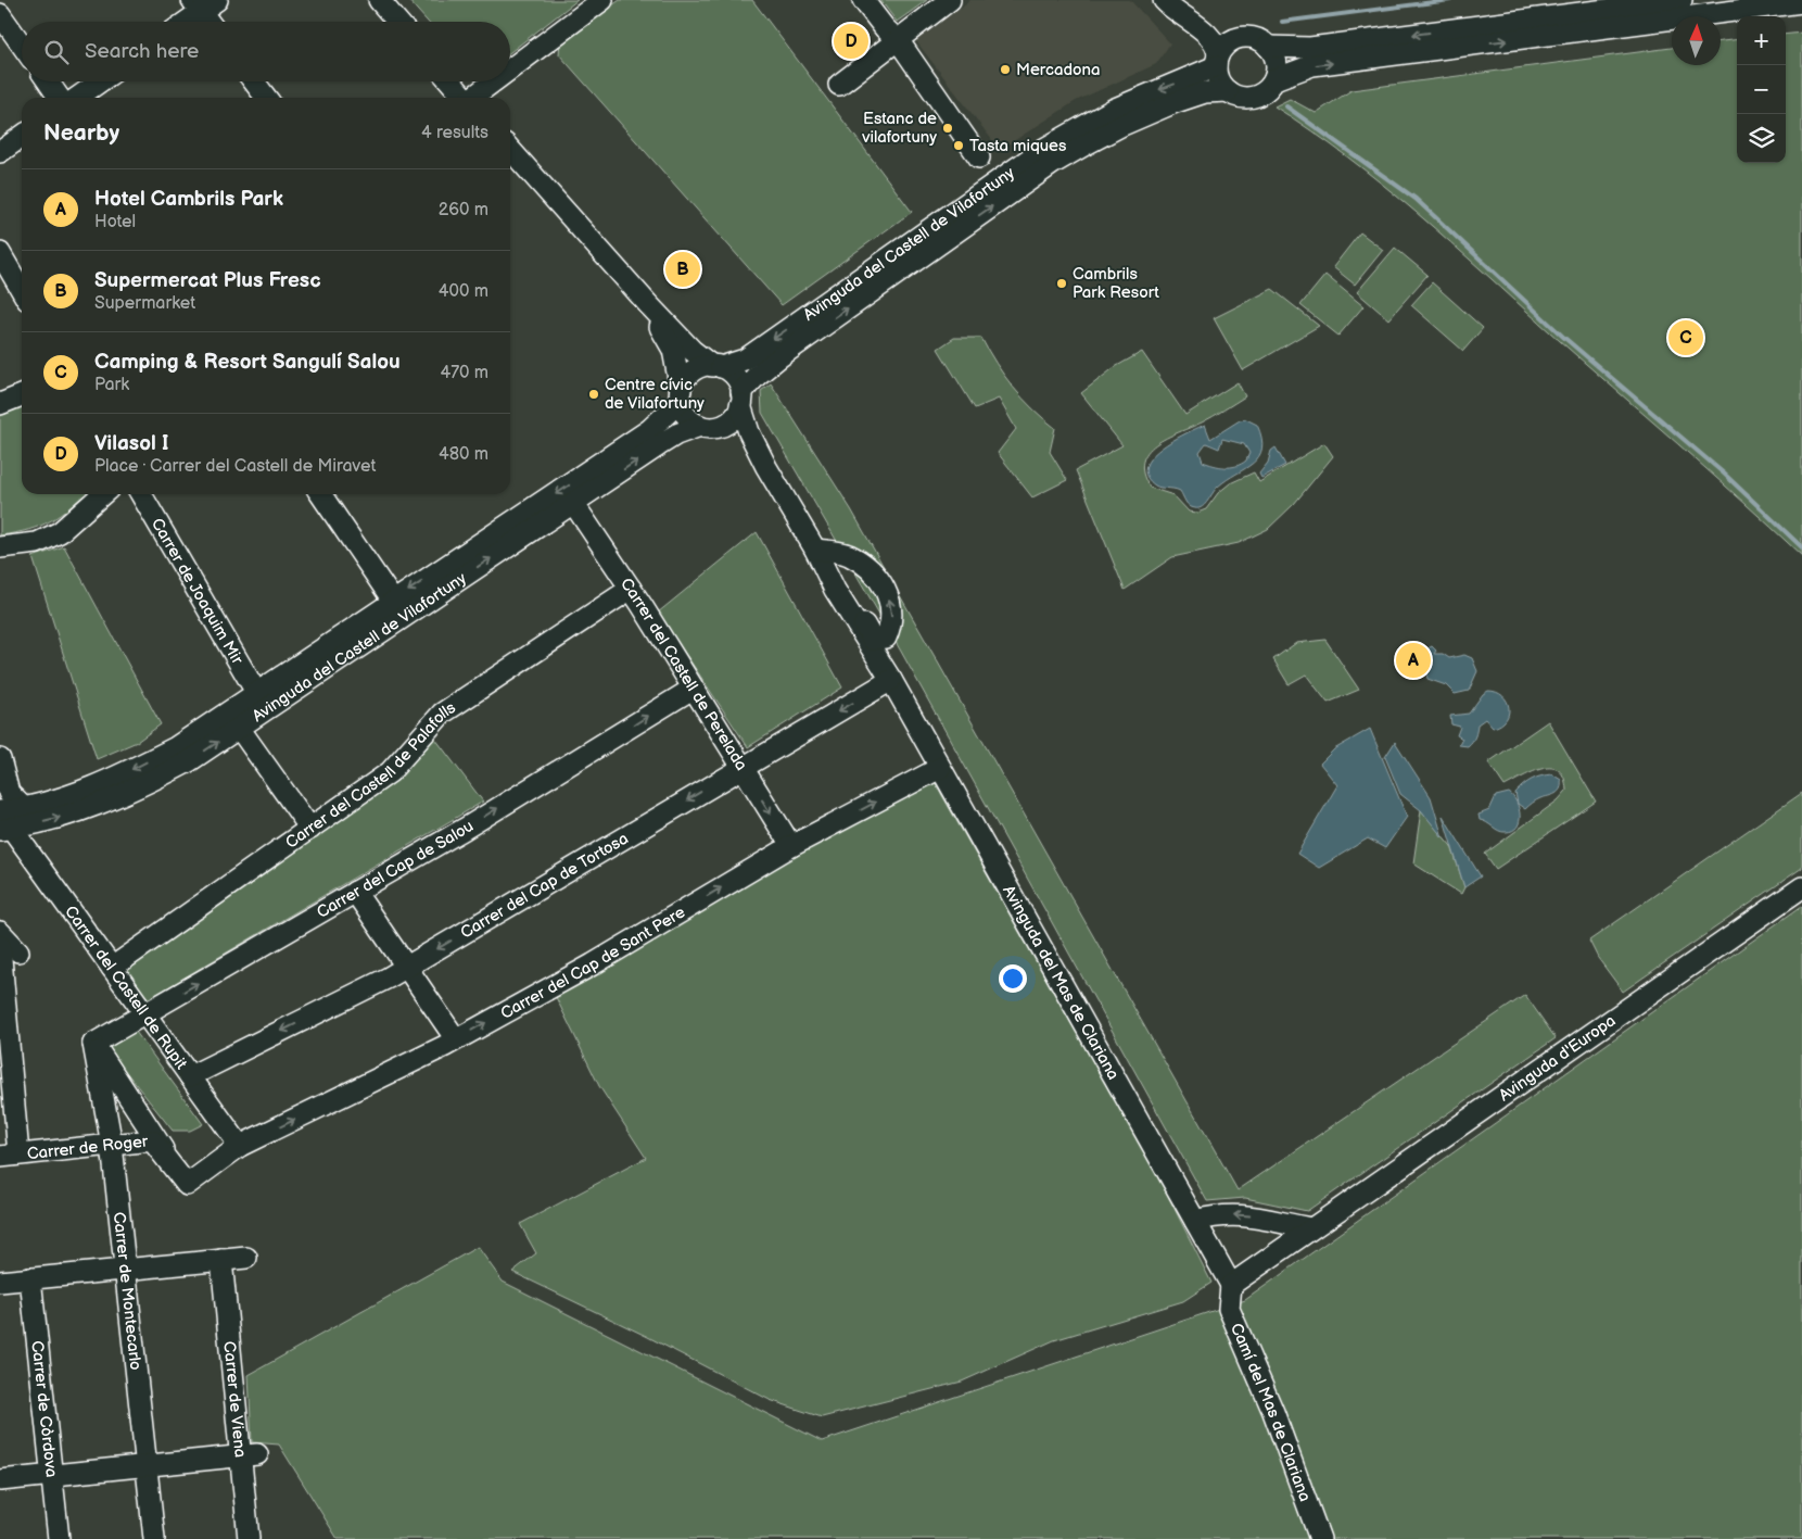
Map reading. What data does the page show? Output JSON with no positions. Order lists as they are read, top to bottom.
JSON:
{
  "streets": {
    "street": [
      "Avinguda del Castell de Vilafortuny",
      "Carrer de Joaquim Mir",
      "Carrer del Castell de Perelada",
      "Carrer del Castell de Palafolls",
      "Carrer del Cap de Salou",
      "Carrer del Cap de Tortosa",
      "Carrer del Cap de Sant Pere",
      "Avinguda del Mas de Clariana",
      "Carrer del Castell de Rupit",
      "Avinguda d'Europa",
      "Carrer de Roger",
      "Carrer de Montecarlo",
      "Carrer de Viena",
      "Carrer de Còrdova",
      "Camí del Mas de Clariana"
    ]
  },
  "crossings": [
    ["Avinguda del Castell de Vilafortuny", "Carrer de Joaquim Mir"],
    ["Avinguda del Castell de Vilafortuny", "Carrer del Castell de Perelada"],
    ["Avinguda del Castell de Vilafortuny", "Avinguda del Mas de Clariana"],
    ["Avinguda del Castell de Vilafortuny", "Carrer del Castell de Rupit"],
    ["Carrer del Castell de Perelada", "Carrer del Castell de Palafolls"],
    ["Carrer del Castell de Perelada", "Carrer del Cap de Salou"],
    ["Carrer del Castell de Perelada", "Carrer del Cap de Tortosa"],
    ["Carrer del Castell de Perelada", "Carrer del Cap de Sant Pere"],
    ["Carrer del Castell de Palafolls", "Carrer del Castell de Rupit"],
    ["Carrer del Cap de Salou", "Carrer del Castell de Rupit"],
    ["Carrer del Cap de Salou", "Carrer de Montecarlo"],
    ["Carrer del Cap de Tortosa", "Avinguda del Mas de Clariana"],
    ["Carrer del Cap de Tortosa", "Carrer del Castell de Rupit"],
    ["Carrer del Cap de Sant Pere", "Avinguda del Mas de Clariana"],
    ["Carrer del Cap de Sant Pere", "Carrer del Castell de Rupit"],
    ["Avinguda del Mas de Clariana", "Avinguda d'Europa"],
    ["Avinguda del Mas de Clariana", "Camí del Mas de Clariana"],
    ["Avinguda d'Europa", "Camí del Mas de Clariana"],
    ["Carrer de Roger", "Carrer de Montecarlo"]
  ],
  "one_way": ["Carrer del Cap de Salou", "Carrer del Cap de Tortosa", "Carrer del Cap de Sant Pere"],
  "places": [
    "Mercadona",
    "Estanc de vilafortuny",
    "Tasta miques",
    "Cambrils Park Resort",
    "Centre cívic de Vilafortuny"
  ],
  "north": "top",
  "page": {
    "map_buttons": ["+", "−"],
    "pins": [
      "D",
      "B",
      "C",
      "A"
    ],
    "search": "Search here",
    "heading": ["Nearby", "4 results"],
    "list": [
      {
        "mark": "A",
        "name": "Hotel Cambrils Park",
        "note": "Hotel",
        "value": "260 m"
      },
      {
        "mark": "B",
        "name": "Supermercat Plus Fresc",
        "note": "Supermarket",
        "value": "400 m"
      },
      {
        "mark": "C",
        "name": "Camping & Resort Sangulí Salou",
        "note": "Park",
        "value": "470 m"
      },
      {
        "mark": "D",
        "name": "Vilasol I",
        "note": "Place · Carrer del Castell de Miravet",
        "value": "480 m"
      }
    ]
  }
}
